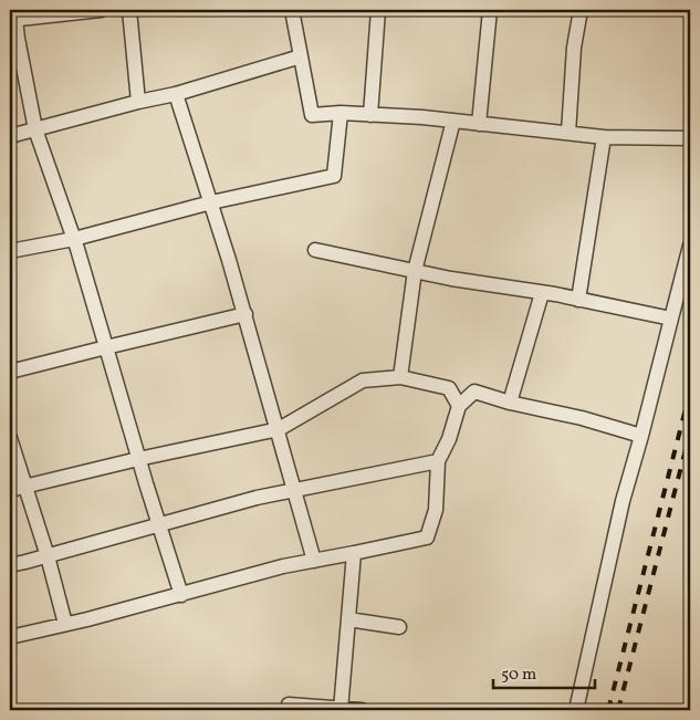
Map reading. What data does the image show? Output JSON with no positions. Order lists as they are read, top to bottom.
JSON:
{
  "scale_bar": "50 m"
}
